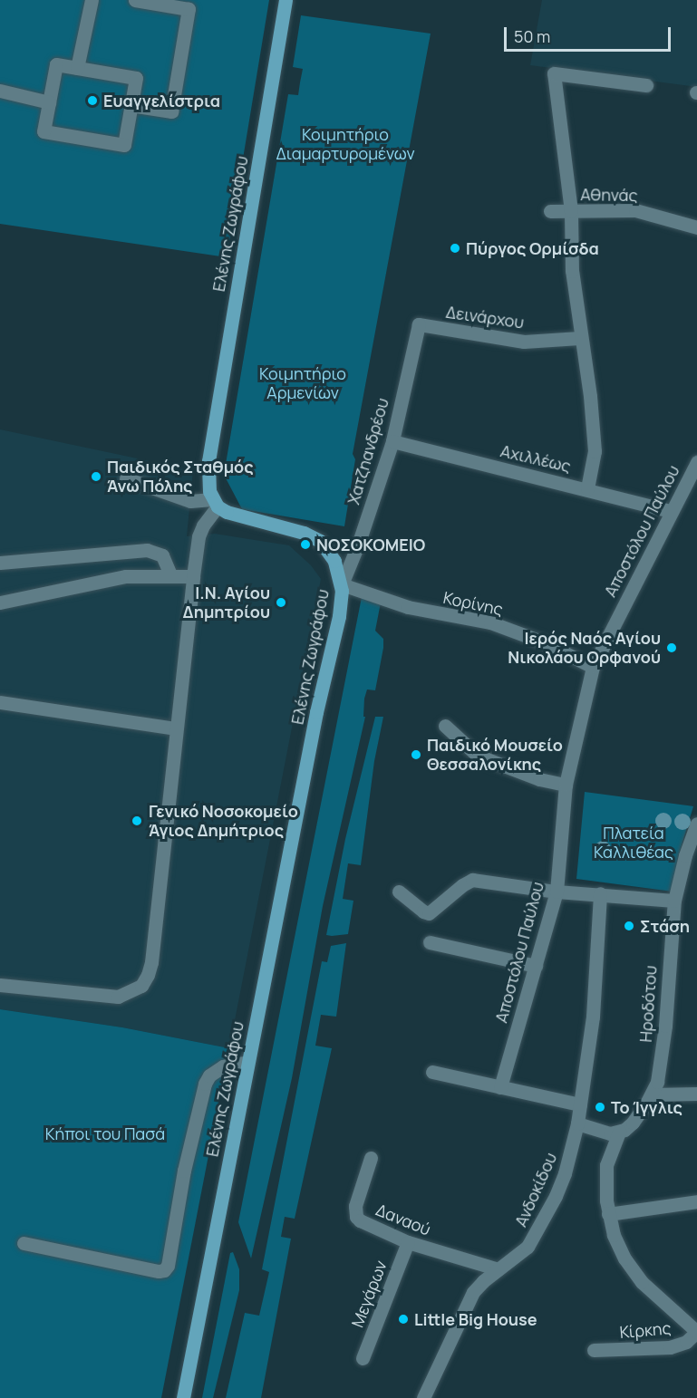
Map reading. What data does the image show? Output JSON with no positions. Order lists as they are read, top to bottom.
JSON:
{
  "streets": {
    "main road": ["Ελένης Ζωγράφου"],
    "street": [
      "Αθηνάς",
      "Δεινάρχου",
      "Χατζηανδρέου",
      "Αχιλλέως",
      "Αποστόλου Παύλου",
      "Κορίνης",
      "Ηροδότου",
      "Ανδοκίδου",
      "Δαναού",
      "Μεγάρων",
      "Κίρκης"
    ]
  },
  "crossings": [
    ["Ελένης Ζωγράφου", "Χατζηανδρέου"],
    ["Ελένης Ζωγράφου", "Κορίνης"],
    ["Δεινάρχου", "Χατζηανδρέου"],
    ["Χατζηανδρέου", "Αχιλλέως"],
    ["Χατζηανδρέου", "Κορίνης"],
    ["Αχιλλέως", "Αποστόλου Παύλου"],
    ["Αποστόλου Παύλου", "Κορίνης"],
    ["Ανδοκίδου", "Δαναού"],
    ["Δαναού", "Μεγάρων"]
  ],
  "parks": [
    "Κοιμητήριο Διαμαρτυρομένων",
    "Κοιμητήριο Αρμενίων",
    "Πλατεία Καλλιθέας",
    "Κήποι του Πασά"
  ],
  "places": [
    "Ευαγγελίστρια",
    "Πύργος Ορμίσδα",
    "Παιδικός Σταθμός Άνω Πόλης",
    "ΝΟΣΟΚΟΜΕΙΟ",
    "Ι.Ν. Αγίου Δημητρίου",
    "Ιερός Ναός Αγίου Νικολάου Ορφανού",
    "Παιδικό Μουσείο Θεσσαλονίκης",
    "Γενικό Νοσοκομείο Άγιος Δημήτριος",
    "Στάση",
    "Το Ίγγλις",
    "Little Big House"
  ],
  "scale_bar": "50 m"
}
